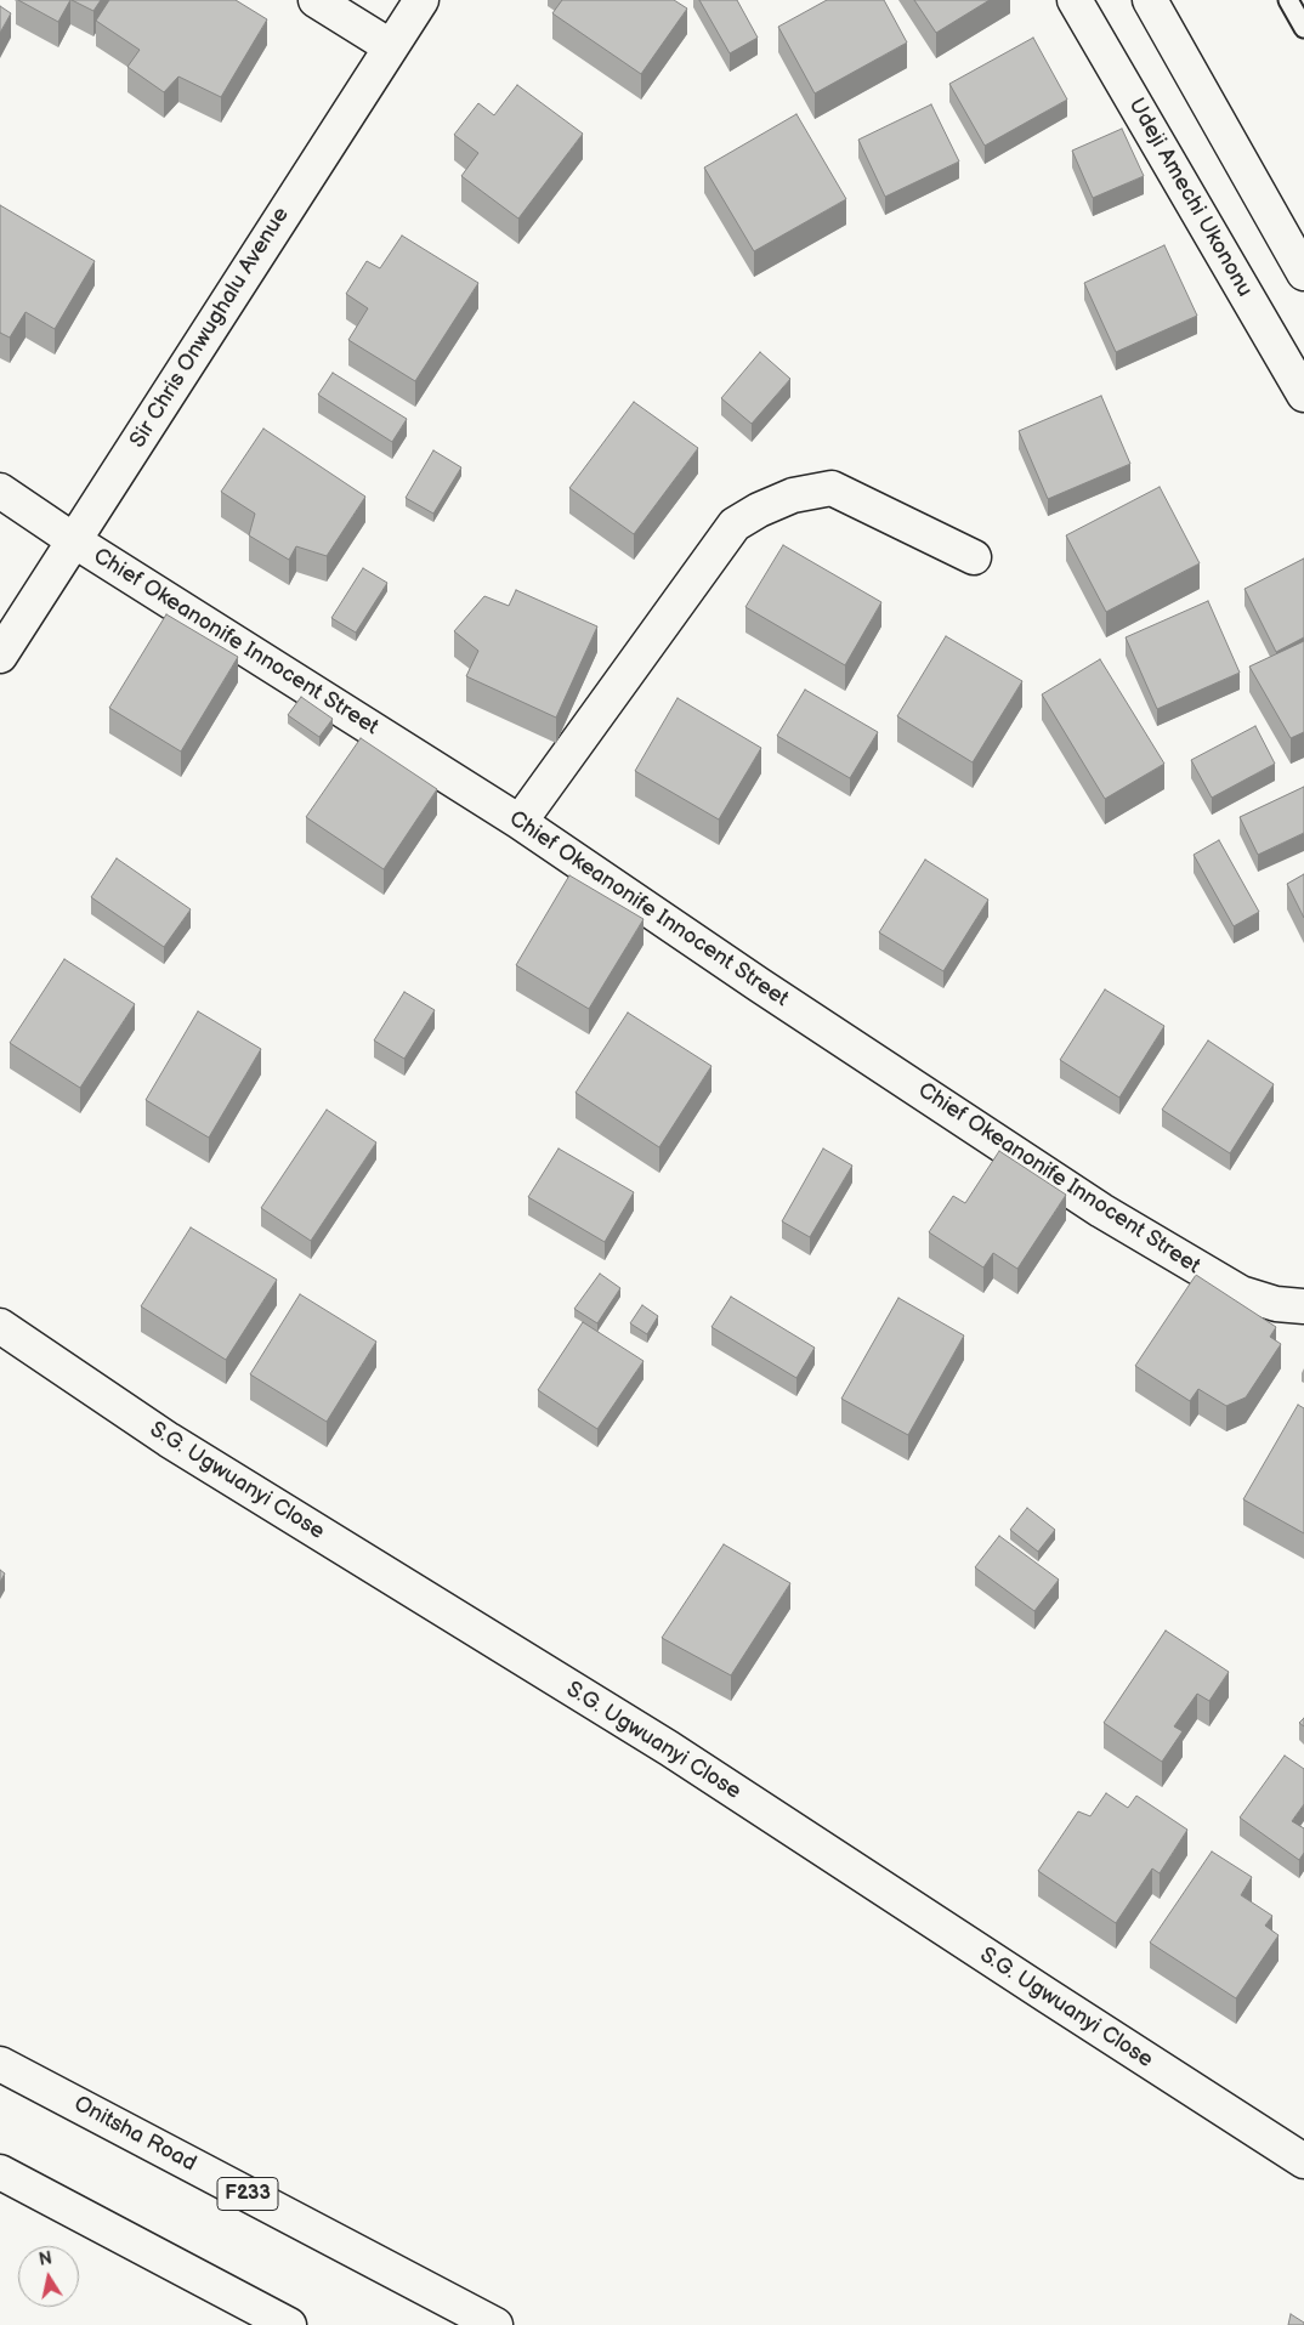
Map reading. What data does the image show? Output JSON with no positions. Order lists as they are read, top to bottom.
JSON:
{
  "streets": {
    "street": [
      "Udeji Amechi Ukononu",
      "Sir Chris Onwughalu Avenue",
      "Chief Okeanonife Innocent Street",
      "S.G. Ugwuanyi Close",
      "Onitsha Road",
      "F233"
    ]
  },
  "crossings": [
    ["Sir Chris Onwughalu Avenue", "Chief Okeanonife Innocent Street"]
  ],
  "north": "top"
}
